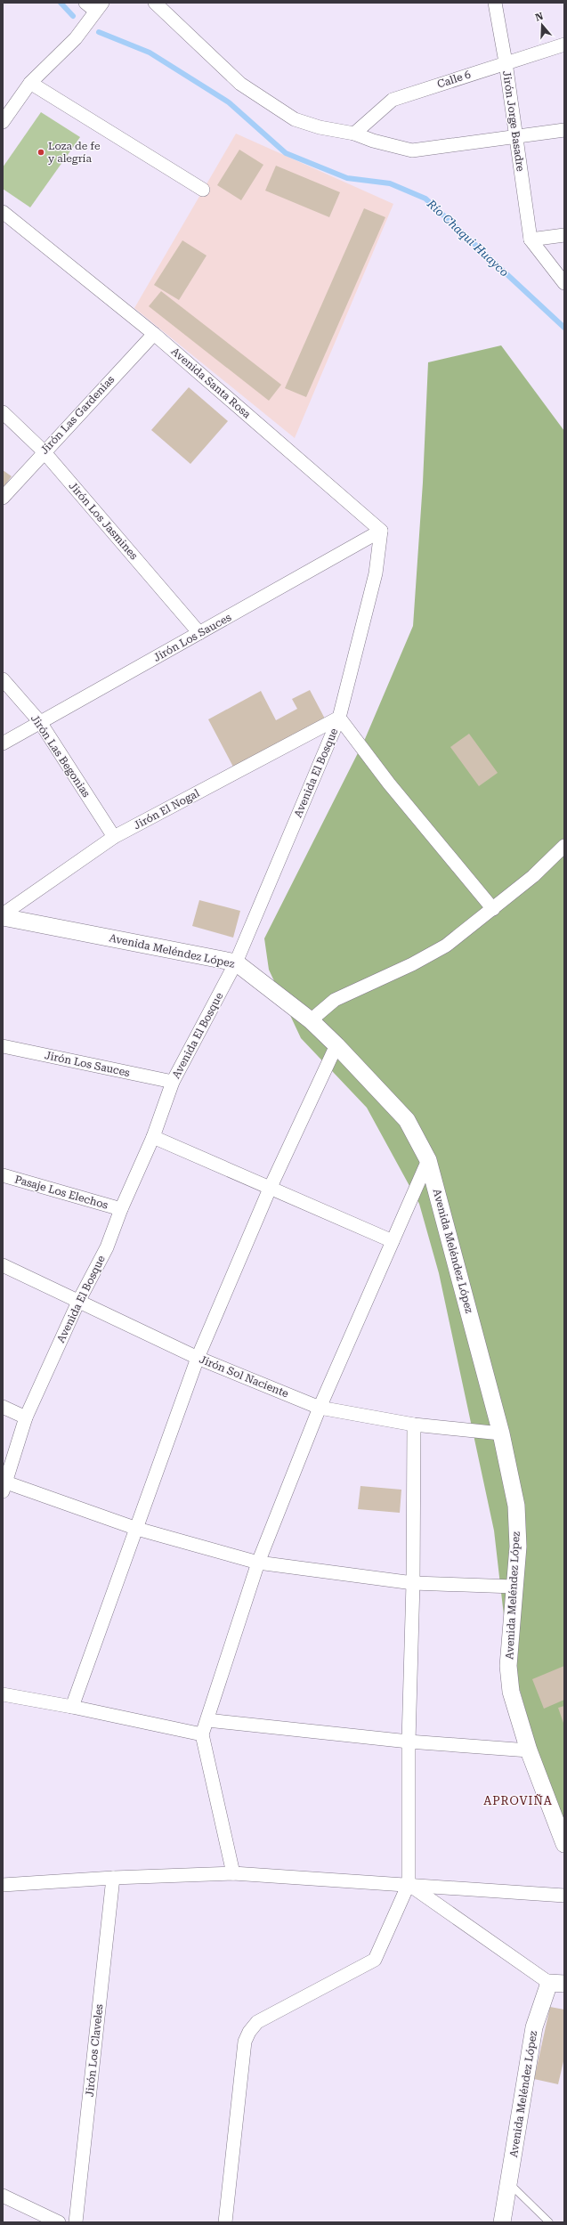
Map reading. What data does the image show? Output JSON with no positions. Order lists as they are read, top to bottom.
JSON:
{
  "streets": {
    "street": [
      "Calle 6",
      "Jirón Jorge Basadre",
      "Avenida Santa Rosa",
      "Jirón Las Gardenias",
      "Jirón Los Jasmines",
      "Jirón Los Sauces",
      "Jirón Las Begonias",
      "Avenida El Bosque",
      "Jirón El Nogal",
      "Avenida Meléndez López",
      "Pasaje Los Elechos",
      "Jirón Sol Naciente",
      "Jirón Los Claveles"
    ]
  },
  "crossings": [
    ["Calle 6", "Jirón Jorge Basadre"],
    ["Avenida Santa Rosa", "Jirón Las Gardenias"],
    ["Avenida Santa Rosa", "Jirón Los Sauces"],
    ["Avenida Santa Rosa", "Avenida El Bosque"],
    ["Jirón Las Gardenias", "Jirón Los Jasmines"],
    ["Jirón Los Jasmines", "Jirón Los Sauces"],
    ["Jirón Los Sauces", "Jirón Las Begonias"],
    ["Jirón Los Sauces", "Avenida El Bosque"],
    ["Jirón Las Begonias", "Jirón El Nogal"],
    ["Avenida El Bosque", "Jirón El Nogal"],
    ["Avenida El Bosque", "Avenida Meléndez López"],
    ["Avenida El Bosque", "Pasaje Los Elechos"],
    ["Avenida El Bosque", "Jirón Sol Naciente"],
    ["Jirón El Nogal", "Avenida Meléndez López"],
    ["Avenida Meléndez López", "Jirón Sol Naciente"]
  ],
  "districts": ["APROVIÑA"],
  "water": ["Río Chaqui Huayco"],
  "places": ["Loza de fe y alegría"],
  "north": "top"
}
